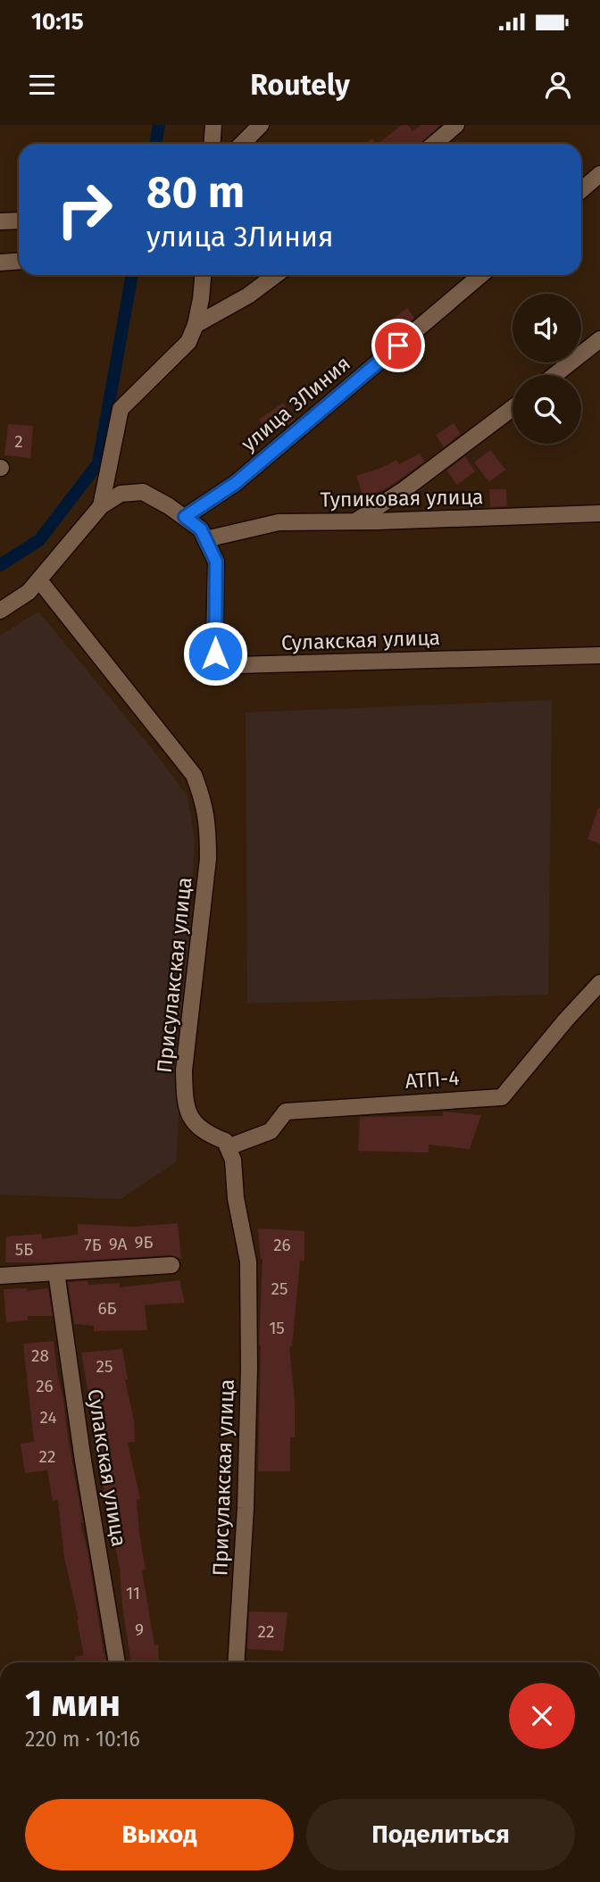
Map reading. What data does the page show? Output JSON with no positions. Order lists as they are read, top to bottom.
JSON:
{
  "streets": {
    "street": [
      "улица 3Линия",
      "Тупиковая улица",
      "Сулакская улица",
      "Присулакская улица",
      "АТП-4"
    ]
  },
  "crossings": [
    ["улица 3Линия", "Сулакская улица"],
    ["Тупиковая улица", "Сулакская улица"],
    ["Сулакская улица", "Присулакская улица"],
    ["Присулакская улица", "АТП-4"]
  ],
  "house_numbers": [
    "2",
    "9Б",
    "9А",
    "7Б",
    "26",
    "5Б",
    "25",
    "6Б",
    "15",
    "28",
    "25",
    "26",
    "24",
    "22",
    "11",
    "9",
    "22"
  ],
  "page": {
    "status": "10:15",
    "header": "Routely",
    "turn": ["80 m", "улица 3Линия"],
    "heading": ["1 мин", "220 m · 10:16"],
    "buttons": ["Выход", "Поделиться"]
  }
}
